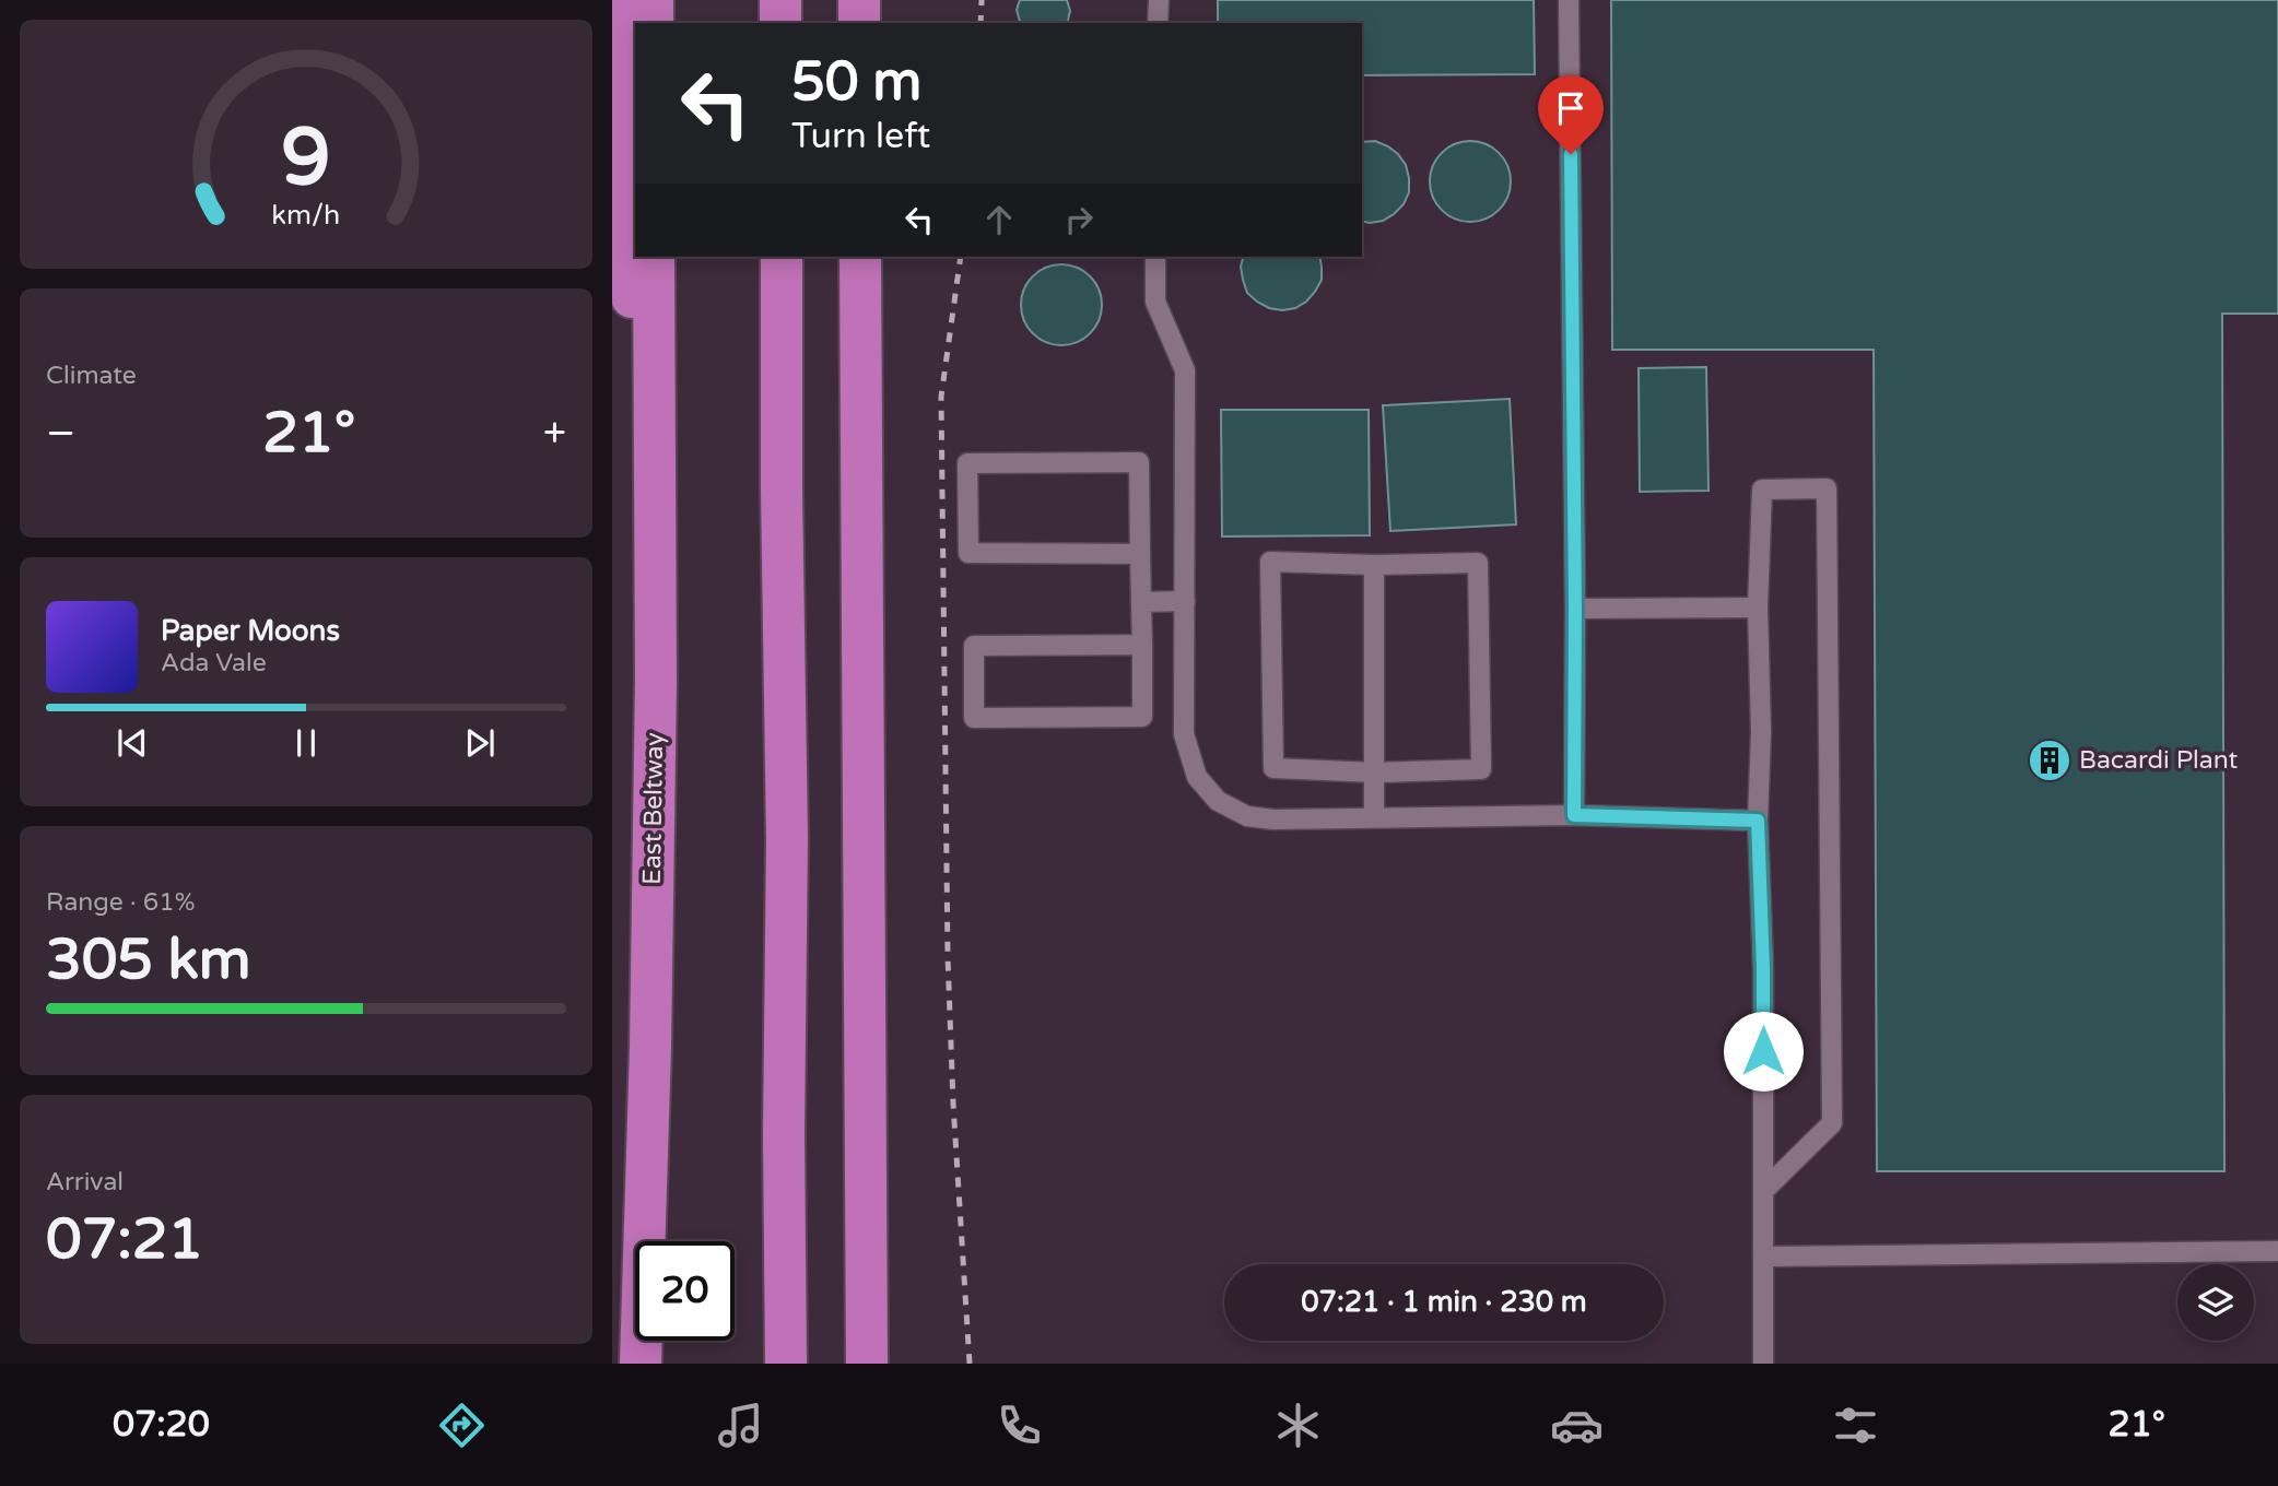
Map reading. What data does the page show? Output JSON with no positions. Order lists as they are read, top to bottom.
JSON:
{
  "streets": {
    "highway": ["East Beltway"]
  },
  "places": {
    "building": ["Bacardi Plant"]
  },
  "page": {
    "turn": ["50 m", "Turn left"],
    "tile": [
      "Climate",
      ["Range · 61%", "305 km"],
      ["Arrival", "07:21"]
    ],
    "heat": ["−", "21°", "+"],
    "song": ["Paper Moons", "Ada Vale"],
    "limit": "20",
    "trip": "07:21 · 1 min · 230 m",
    "tabs": ["07:20", "21°"],
    "gauge": ["9", "km/h"]
  }
}
